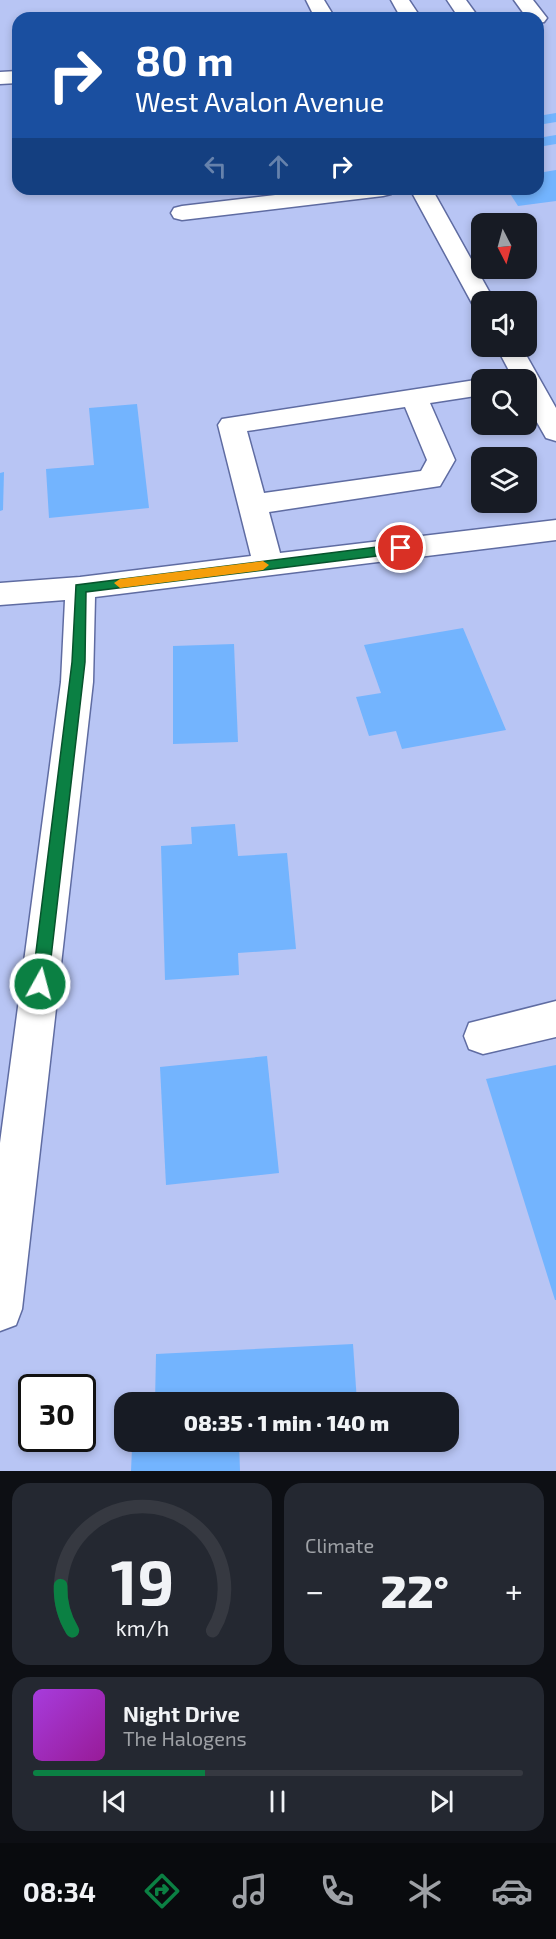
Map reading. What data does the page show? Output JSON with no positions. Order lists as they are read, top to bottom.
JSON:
{
  "north": "bottom",
  "page": {
    "turn": ["80 m", "West Avalon Avenue"],
    "limit": "30",
    "trip": "08:35 · 1 min · 140 m",
    "tile": "Climate",
    "heat": ["−", "22°", "+"],
    "song": ["Night Drive", "The Halogens"],
    "tabs": "08:34",
    "gauge": ["19", "km/h"]
  }
}
